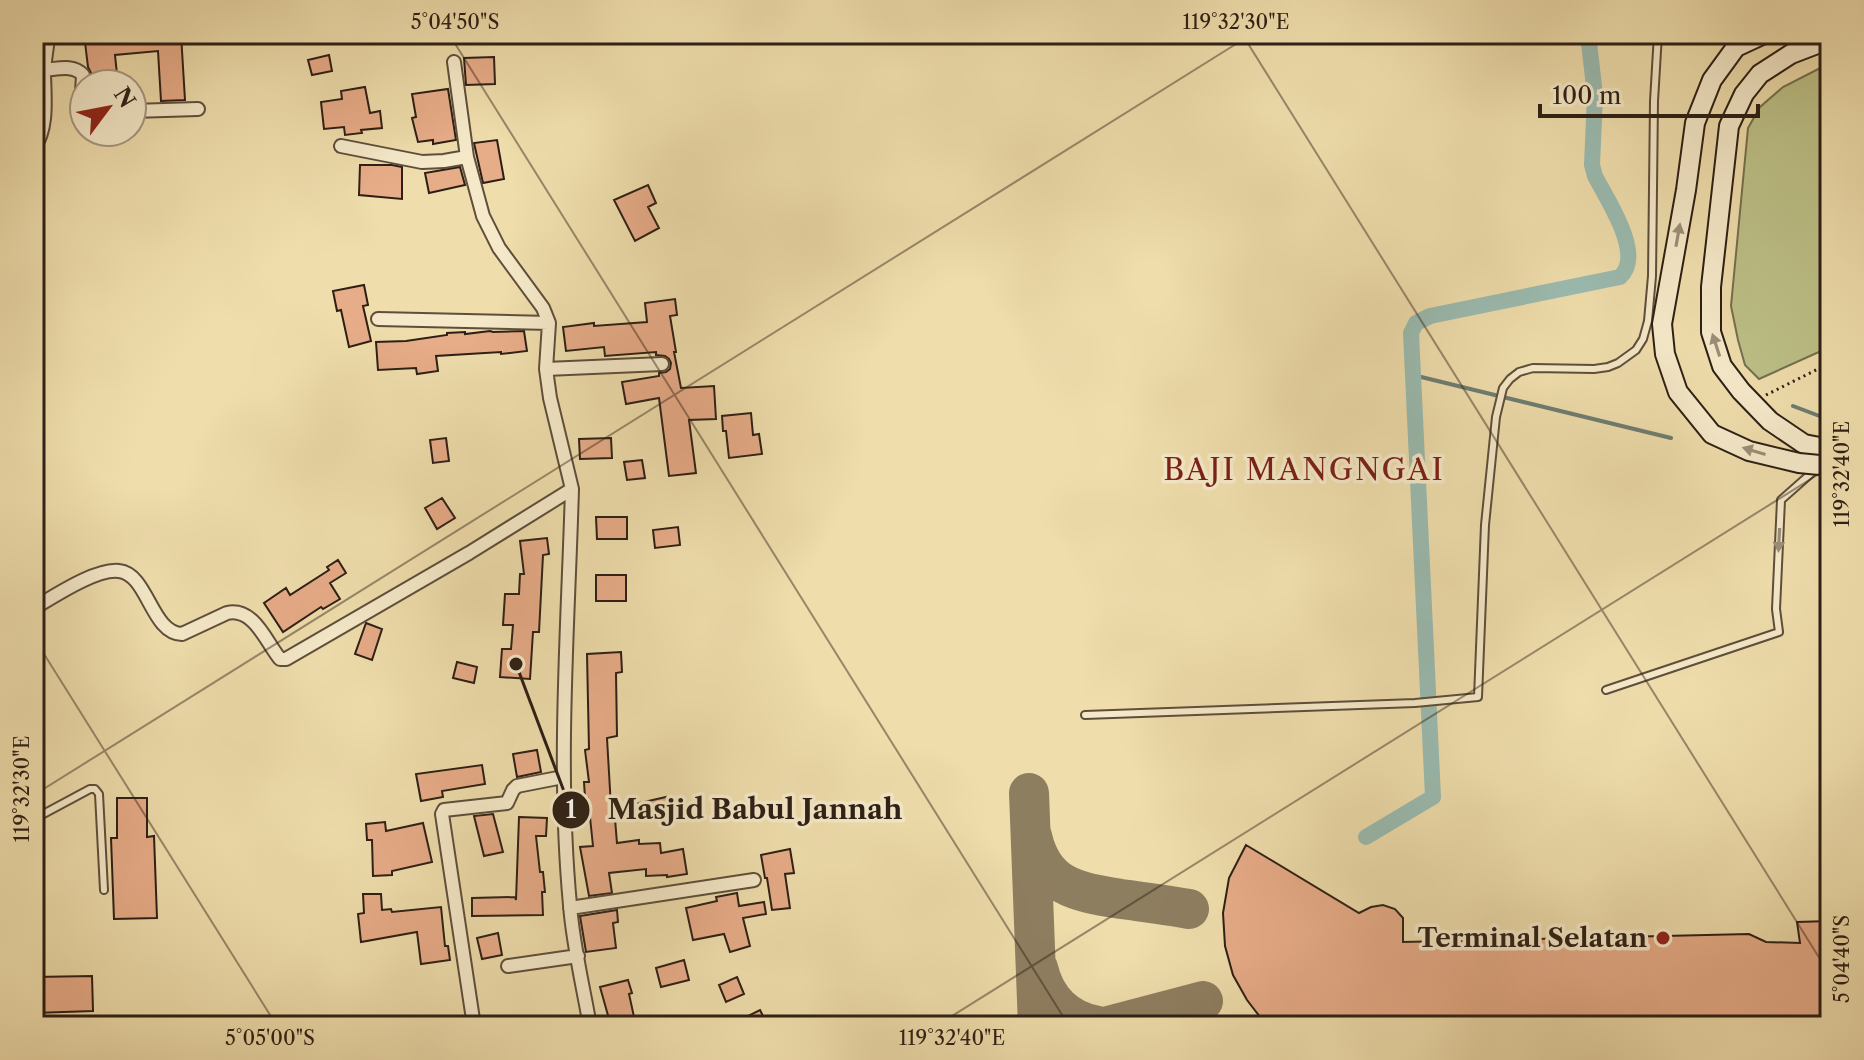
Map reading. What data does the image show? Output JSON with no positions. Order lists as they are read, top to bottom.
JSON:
{
  "districts": ["BAJI MANGNGAI"],
  "places": ["Masjid Babul Jannah", "Terminal Selatan"],
  "scale_bar": "100 m",
  "north": "top right",
  "coordinates": [
    "5°04'50\"S",
    "119°32'30\"E",
    "119°32'40\"E",
    "5°04'40\"S",
    "5°05'00\"S"
  ]
}
